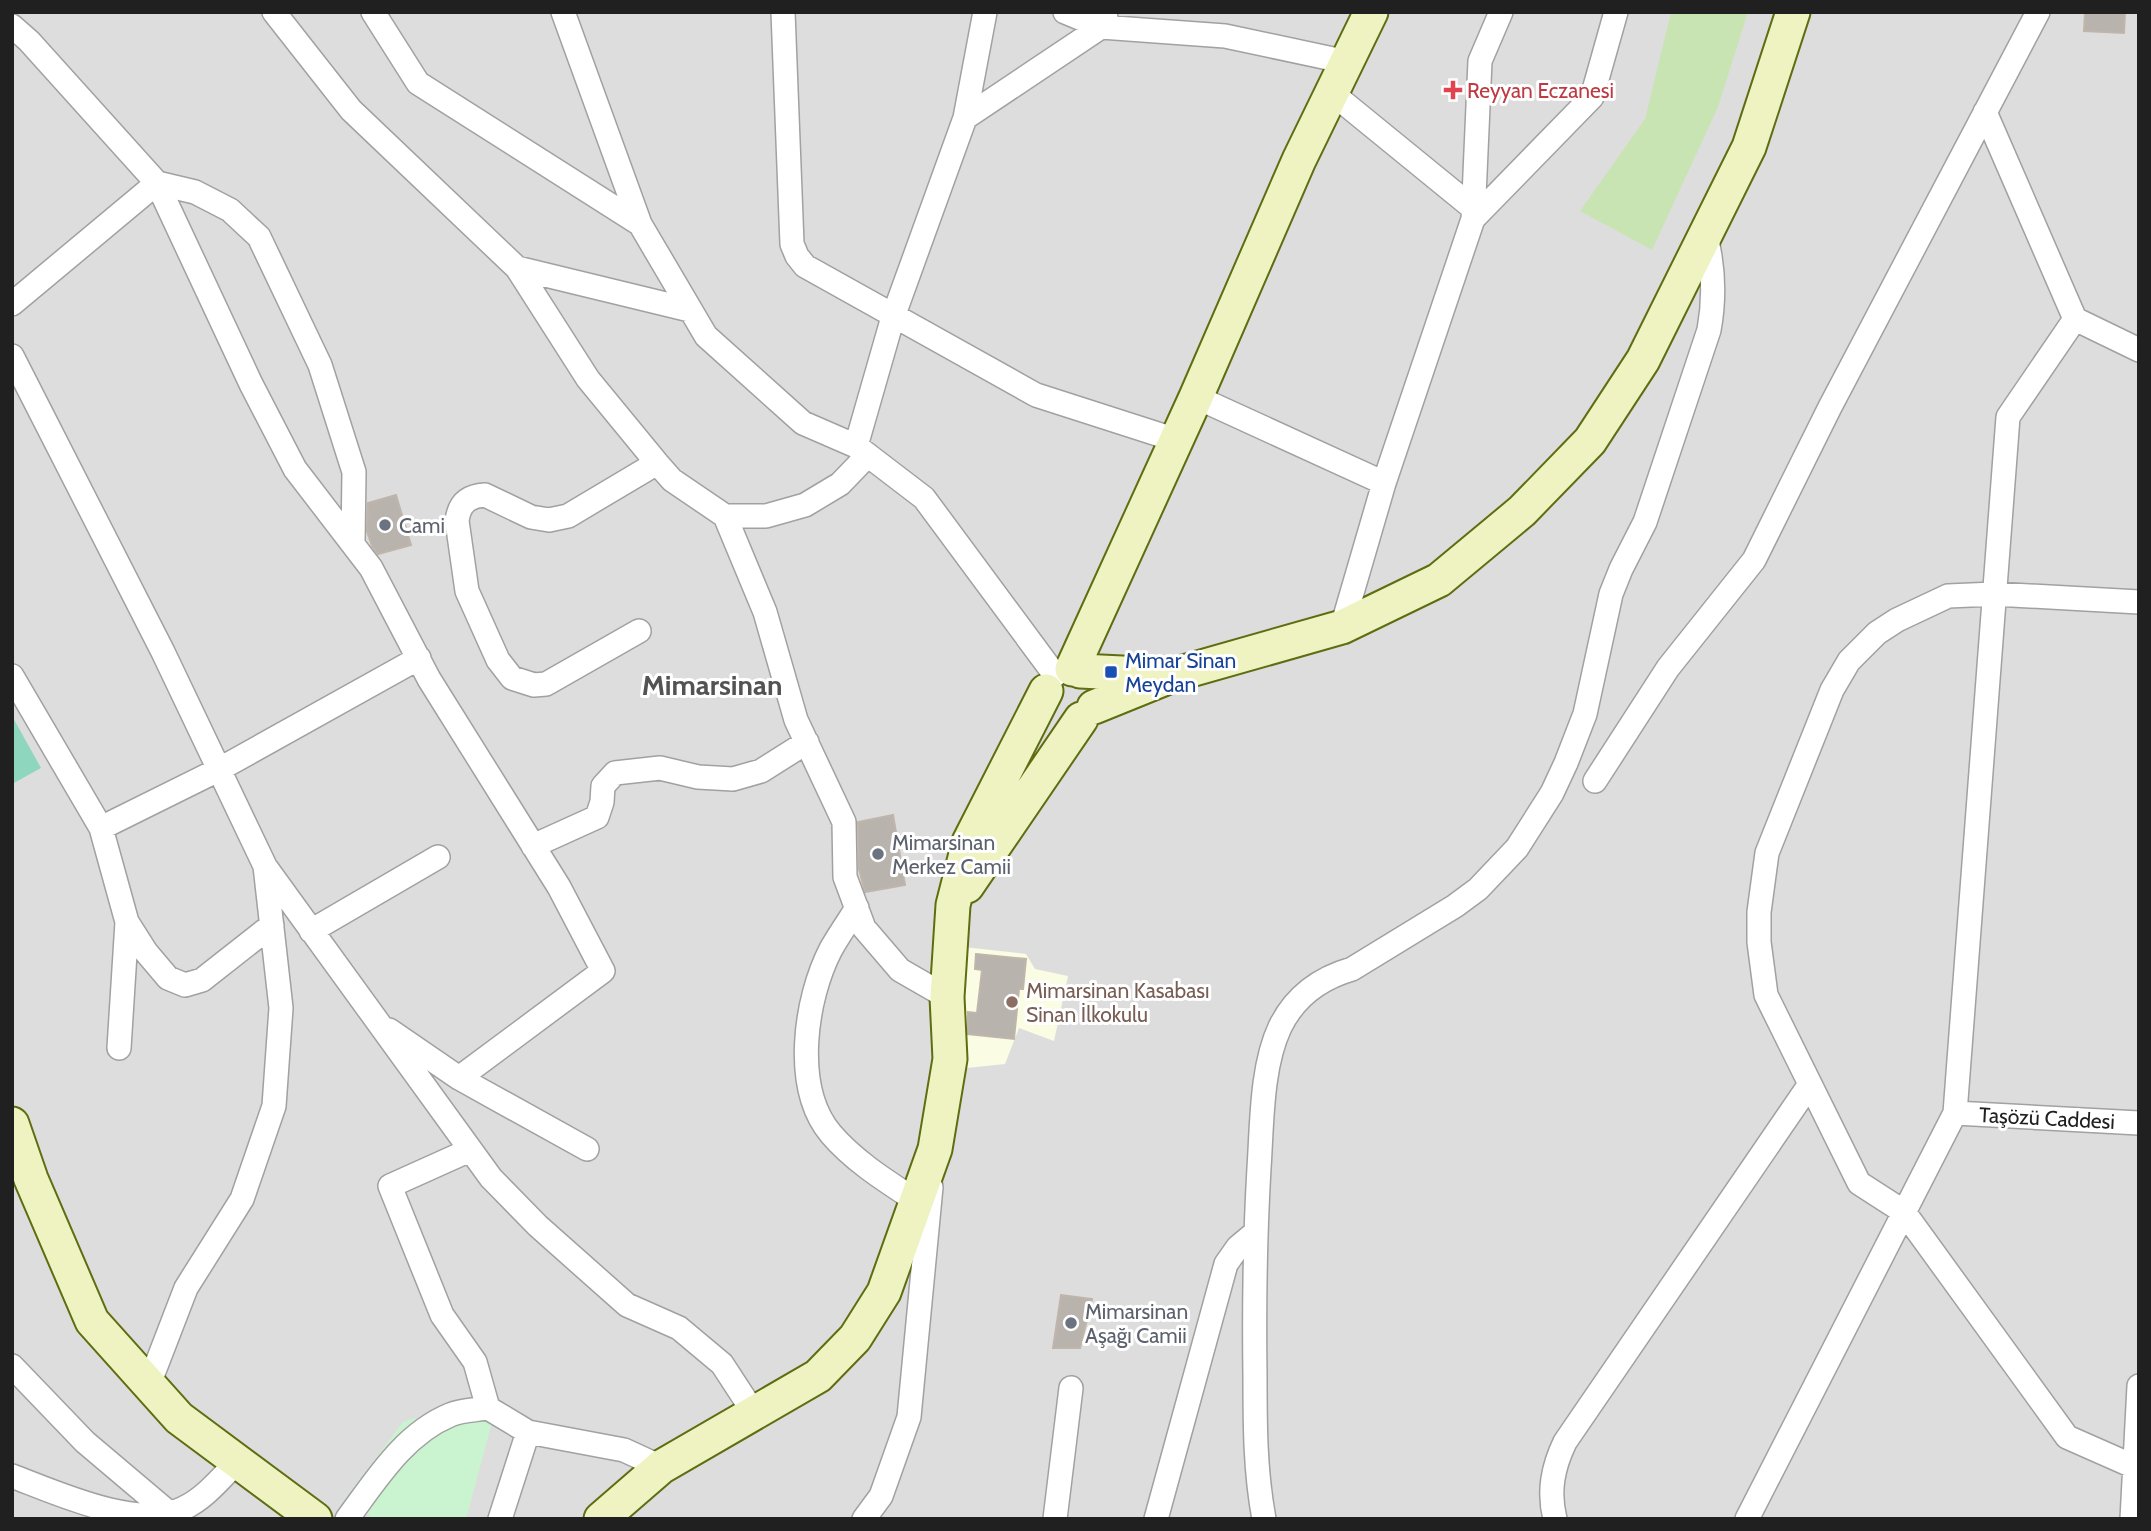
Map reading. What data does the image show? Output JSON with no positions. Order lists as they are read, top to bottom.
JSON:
{
  "streets": {
    "street": ["Taşözü Caddesi"]
  },
  "districts": ["Mimarsinan"],
  "places": {
    "health": ["Reyyan Eczanesi"],
    "other": [
      "Cami",
      "Mimarsinan Merkez Camii",
      "Mimarsinan Kasabası Sinan İlkokulu",
      "Mimarsinan Aşağı Camii"
    ],
    "transit": ["Mimar Sinan Meydan"]
  }
}
